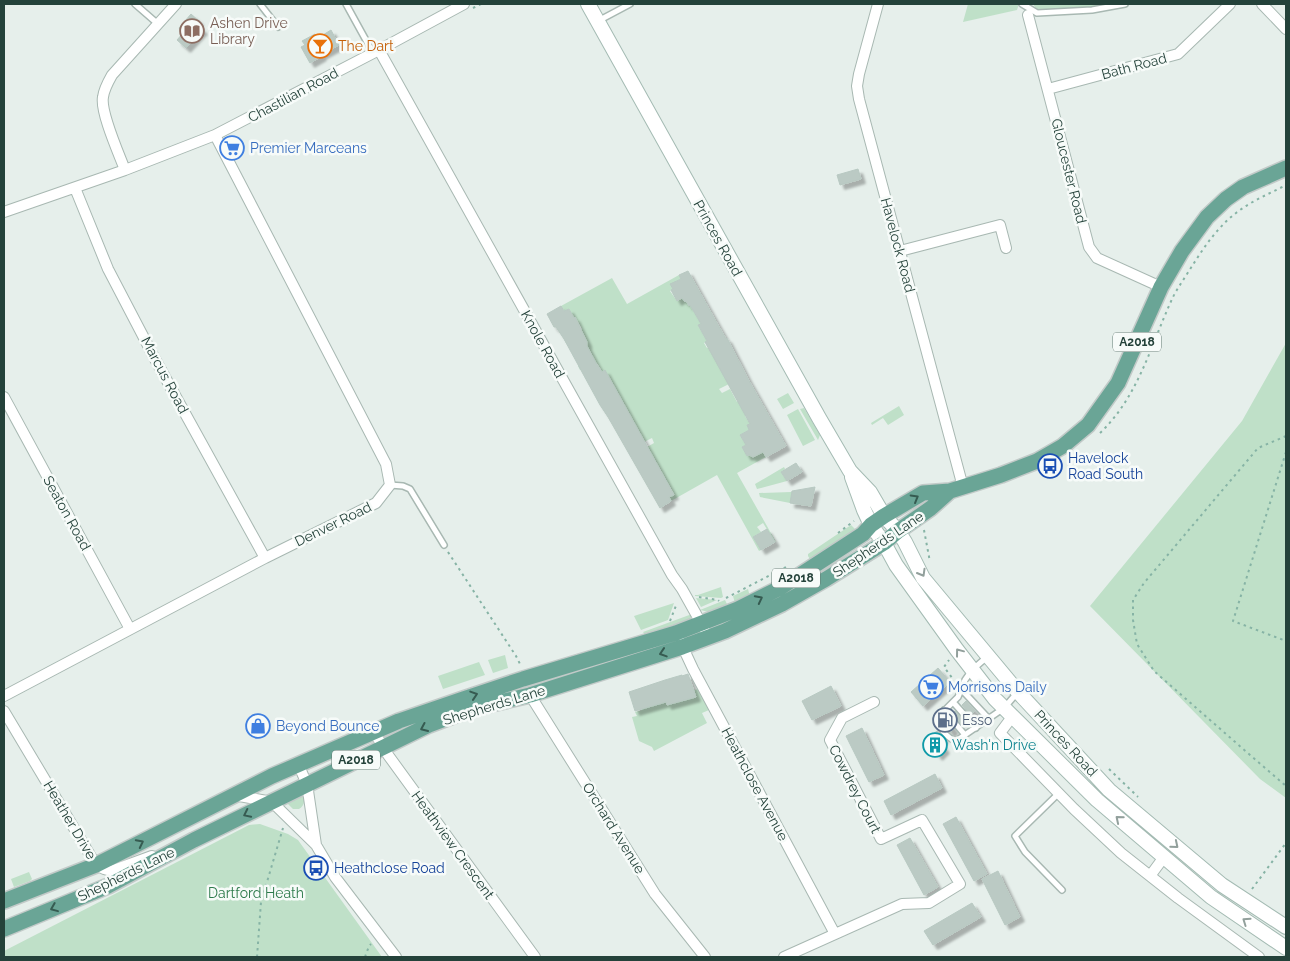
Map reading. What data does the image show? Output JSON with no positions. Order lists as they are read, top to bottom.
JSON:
{
  "streets": {
    "main road": ["Princes Road", "A2018", "Shepherds Lane"],
    "street": [
      "Bath Road",
      "Chastilian Road",
      "Gloucester Road",
      "Havelock Road",
      "Knole Road",
      "Marcus Road",
      "Seaton Road",
      "Denver Road",
      "Heathclose Avenue",
      "Cowdrey Court",
      "Heather Drive",
      "Orchard Avenue",
      "Heathview Crescent"
    ]
  },
  "crossings": [
    ["Bath Road", "Gloucester Road"],
    ["Chastilian Road", "Knole Road"],
    ["Chastilian Road", "Marcus Road"],
    ["Gloucester Road", "Shepherds Lane"],
    ["Princes Road", "Shepherds Lane"],
    ["Havelock Road", "Shepherds Lane"],
    ["Knole Road", "Shepherds Lane"],
    ["Marcus Road", "Denver Road"],
    ["Seaton Road", "Denver Road"],
    ["Shepherds Lane", "Heathclose Avenue"],
    ["Shepherds Lane", "Heather Drive"],
    ["Shepherds Lane", "Orchard Avenue"],
    ["Shepherds Lane", "Heathview Crescent"],
    ["Heathclose Avenue", "Cowdrey Court"]
  ],
  "parks": ["Dartford Heath"],
  "places": {
    "library": ["Ashen Drive Library"],
    "bar": ["The Dart"],
    "supermarket": ["Premier Marceans", "Morrisons Daily"],
    "bus stop": ["Havelock Road South", "Heathclose Road"],
    "fuel station": ["Esso"],
    "shop": ["Beyond Bounce"],
    "building": ["Wash'n Drive"]
  }
}
